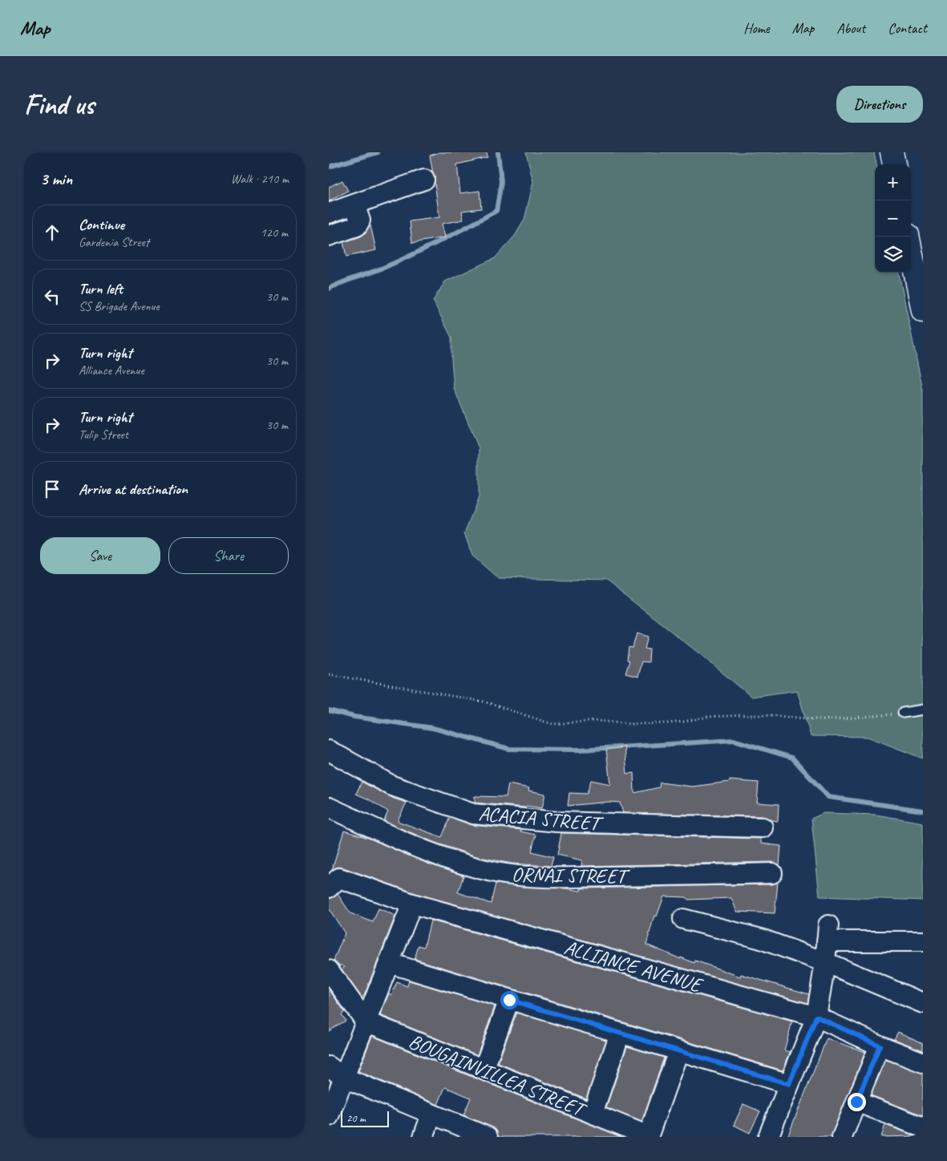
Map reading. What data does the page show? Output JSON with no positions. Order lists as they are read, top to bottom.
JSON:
{
  "streets": {
    "street": [
      "ACACIA STREET",
      "ORNAI STREET",
      "ALLIANCE AVENUE",
      "BOUGAINVILLEA STREET"
    ]
  },
  "scale_bar": "20 m",
  "page": {
    "header": "Map",
    "nav": [
      "Home",
      "Map",
      "About",
      "Contact"
    ],
    "buttons": [
      "Directions",
      ["Save", "Share"]
    ],
    "title": "Find us",
    "heading": ["3 min", "Walk · 210 m"],
    "map_buttons": ["+", "−"],
    "list": [
      ["Continue", "Gardenia Street", "120 m"],
      ["Turn left", "SS Brigade Avenue", "30 m"],
      ["Turn right", "Alliance Avenue", "30 m"],
      ["Turn right", "Tulip Street", "30 m"],
      "Arrive at destination"
    ],
    "scale": "20 m"
  }
}
